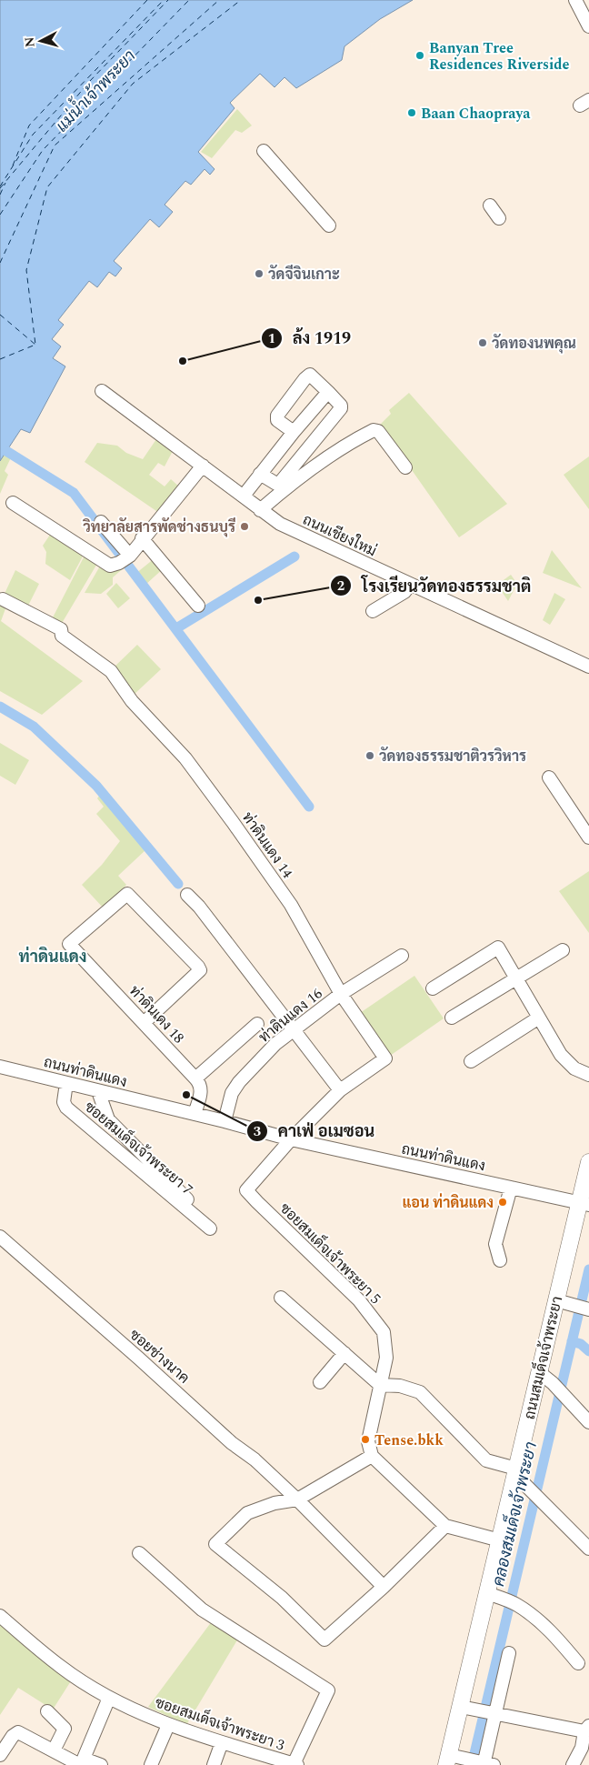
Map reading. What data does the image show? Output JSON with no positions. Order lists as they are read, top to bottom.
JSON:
{
  "streets": {
    "main road": ["ถนนสมเด็จเจ้าพระยา"],
    "street": [
      "ถนนเชียงใหม่",
      "ท่าดินแดง 14",
      "ท่าดินเดง 18",
      "ท่าดินแดง 16",
      "ถนนท่าดินแดง",
      "ซอยสมเด็จเจ้าพระยา 7",
      "ซอยสมเด็จเจ้าพระยา 5",
      "ซอยช่างนาค",
      "ซอยสมเด็จเจ้าพระยา 3"
    ]
  },
  "crossings": [
    ["ท่าดินแดง 14", "ท่าดินแดง 16"],
    ["ท่าดินแดง 14", "ถนนท่าดินแดง"],
    ["ท่าดินแดง 14", "ซอยสมเด็จเจ้าพระยา 5"],
    ["ท่าดินแดง 16", "ถนนท่าดินแดง"],
    ["ถนนท่าดินแดง", "ซอยสมเด็จเจ้าพระยา 7"],
    ["ถนนท่าดินแดง", "ถนนสมเด็จเจ้าพระยา"]
  ],
  "districts": ["ท่าดินแดง"],
  "water": ["แม่น้ำเจ้าพระยา", "คลองสมเด็จเจ้าพระยา"],
  "places": [
    "Banyan Tree Residences Riverside",
    "Baan Chaopraya",
    "วัดจีจินเกาะ",
    "วัดทองนพคุณ",
    "ล้ง 1919",
    "วิทยาลัยสารพัดช่างธนบุรี",
    "โรงเรียนวัดทองธรรมชาติ",
    "วัดทองธรรมชาติวรวิหาร",
    "คาเฟ่ อเมซอน",
    "แอน ท่าดินแดง",
    "Tense.bkk"
  ],
  "north": "left"
}
